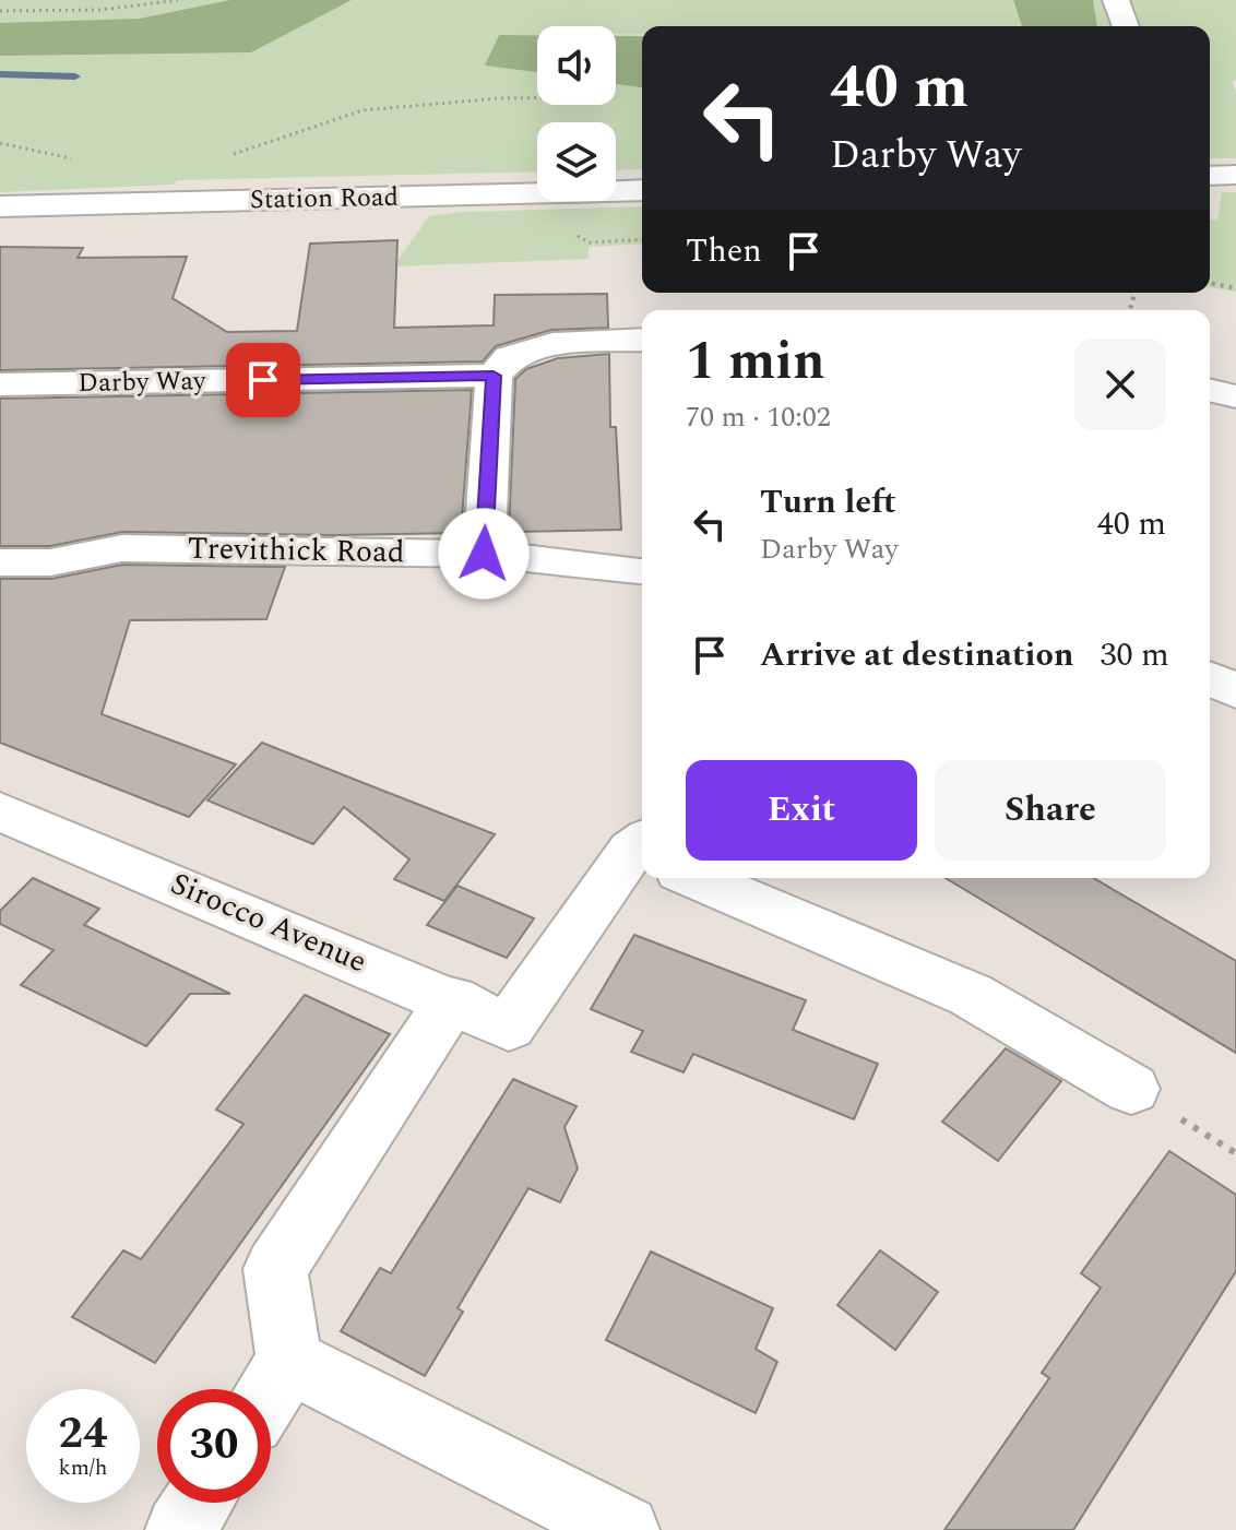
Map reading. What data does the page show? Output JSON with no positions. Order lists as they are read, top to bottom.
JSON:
{
  "streets": {
    "street": [
      "Station Road",
      "Darby Way",
      "Trevithick Road",
      "Sirocco Avenue"
    ]
  },
  "page": {
    "turn": ["40 m", "Darby Way"],
    "then": "Then",
    "heading": ["1 min", "70 m · 10:02"],
    "list": [
      {
        "name": "Turn left",
        "note": "Darby Way",
        "value": "40 m"
      },
      {
        "name": "Arrive at destination",
        "value": "30 m"
      }
    ],
    "buttons": ["Exit", "Share"],
    "speed": "24 km/h",
    "limit": "30"
  }
}
